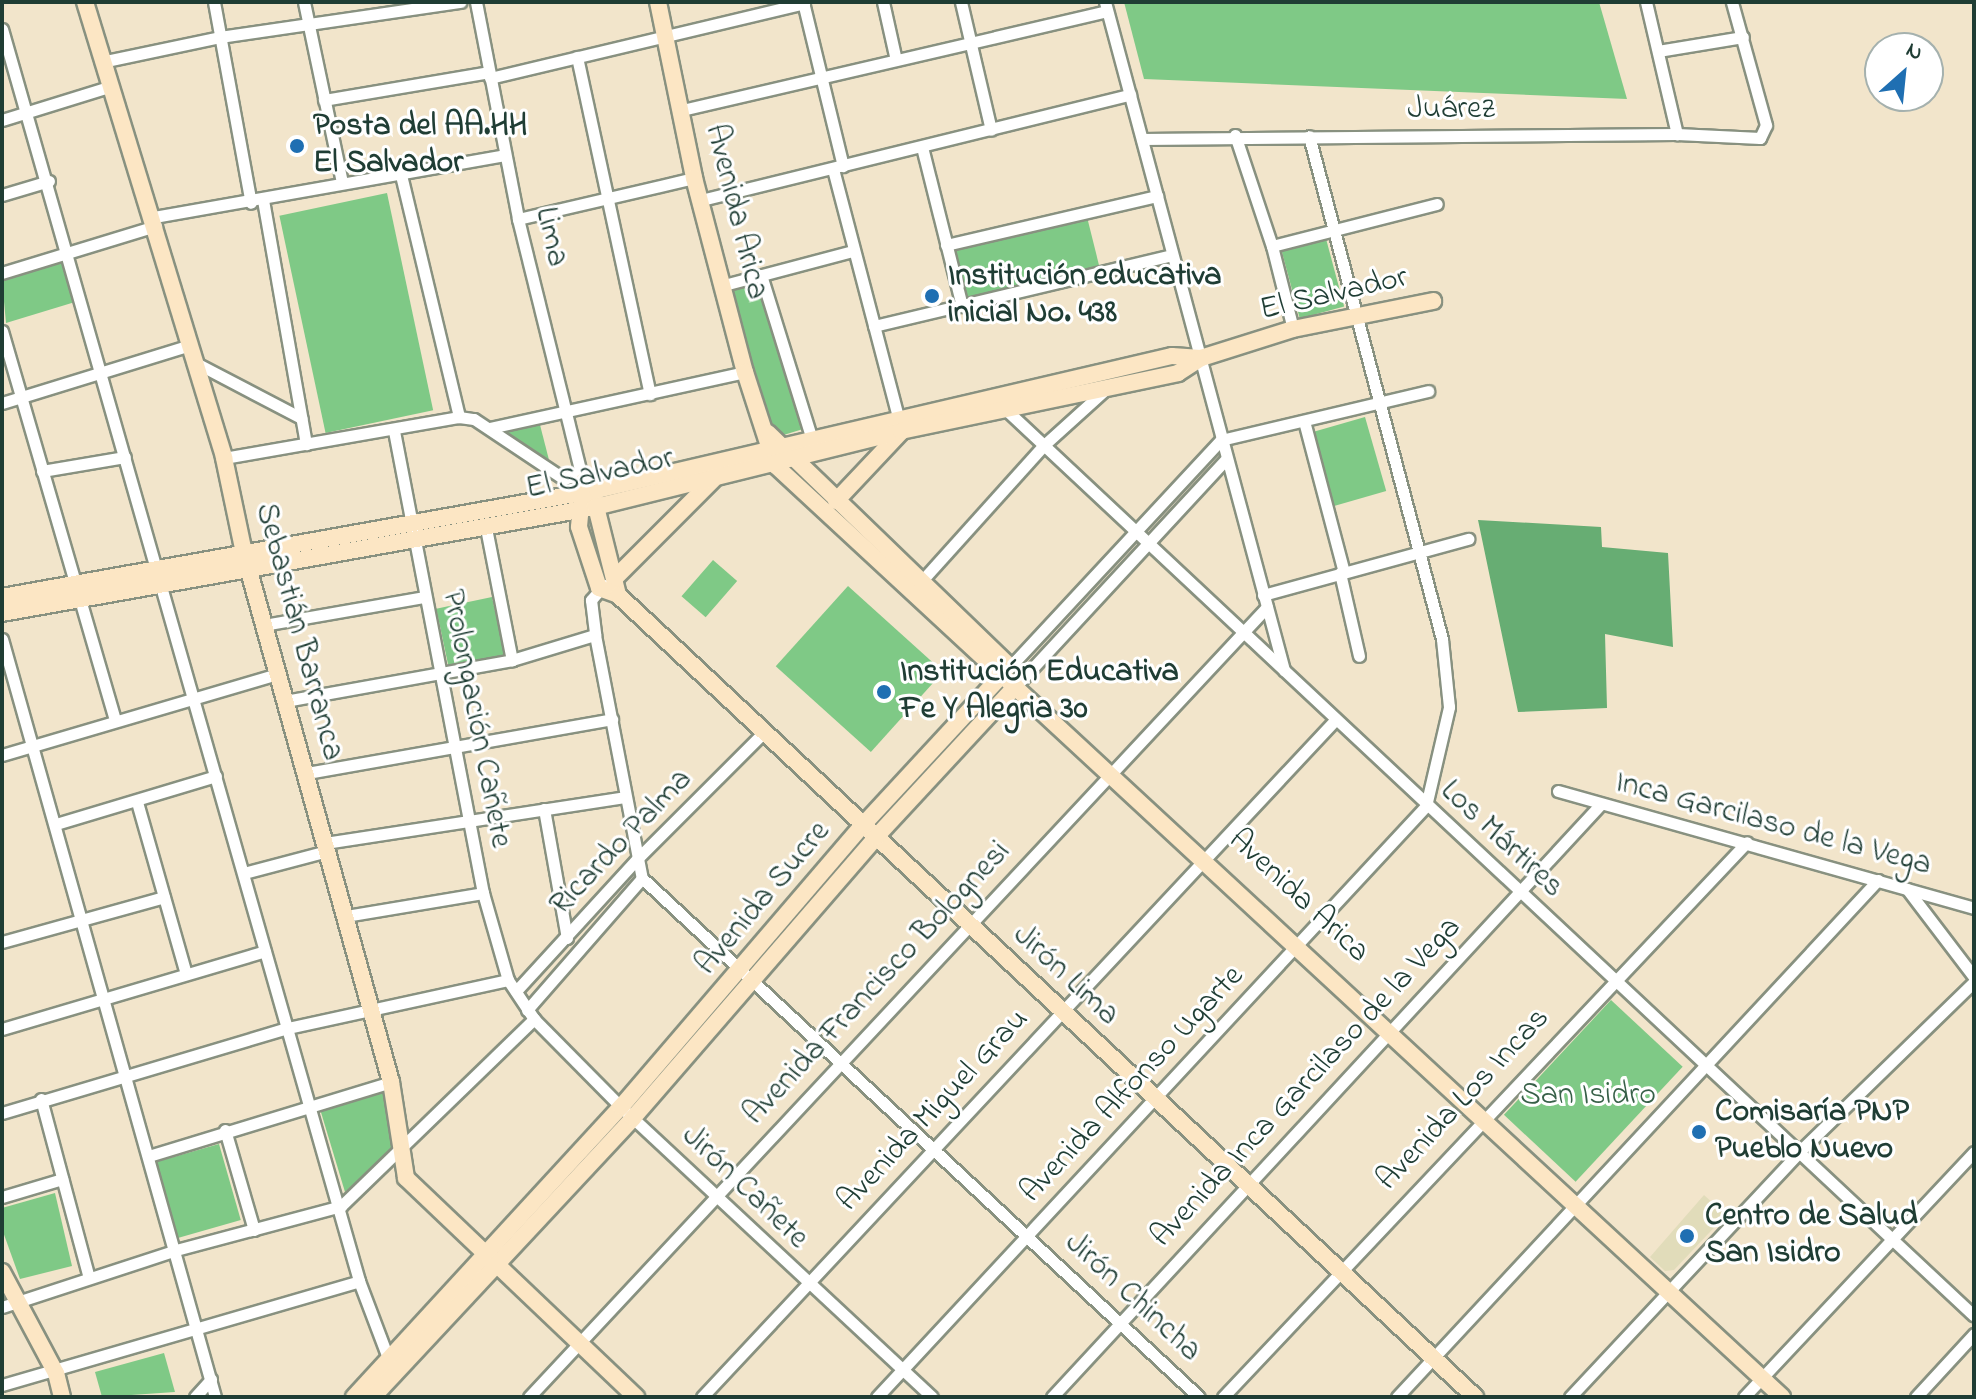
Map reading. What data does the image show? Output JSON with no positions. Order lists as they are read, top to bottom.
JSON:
{
  "streets": {
    "street": [
      "Juárez",
      "Avenida Arica",
      "Lima",
      "El Salvador",
      "Sebastián Barranca",
      "Prolongación Cañete",
      "Inca Garcilaso de la Vega",
      "Los Mártires",
      "Ricardo Palma",
      "Avenida Sucre",
      "Jirón Lima",
      "Avenida Francisco Bolognesi",
      "Avenida Inca Garcilaso de la Vega",
      "Avenida Alfonso Ugarte",
      "Avenida Los Incas",
      "Avenida Miguel Grau",
      "Jirón Cañete",
      "Jirón Chincha"
    ]
  },
  "crossings": [
    ["Avenida Arica", "El Salvador"],
    ["Avenida Arica", "Avenida Sucre"],
    ["Avenida Arica", "Avenida Francisco Bolognesi"],
    ["Avenida Arica", "Avenida Inca Garcilaso de la Vega"],
    ["Avenida Arica", "Avenida Alfonso Ugarte"],
    ["Avenida Arica", "Avenida Los Incas"],
    ["Avenida Arica", "Avenida Miguel Grau"],
    ["Lima", "El Salvador"],
    ["El Salvador", "Sebastián Barranca"],
    ["El Salvador", "Prolongación Cañete"],
    ["El Salvador", "Los Mártires"],
    ["Sebastián Barranca", "Ricardo Palma"],
    ["Sebastián Barranca", "Avenida Sucre"],
    ["Sebastián Barranca", "Avenida Francisco Bolognesi"],
    ["Prolongación Cañete", "Ricardo Palma"],
    ["Prolongación Cañete", "Jirón Cañete"],
    ["Inca Garcilaso de la Vega", "Avenida Inca Garcilaso de la Vega"],
    ["Inca Garcilaso de la Vega", "Avenida Los Incas"],
    ["Los Mártires", "Avenida Sucre"],
    ["Los Mártires", "Avenida Francisco Bolognesi"],
    ["Los Mártires", "Avenida Inca Garcilaso de la Vega"],
    ["Los Mártires", "Avenida Alfonso Ugarte"],
    ["Los Mártires", "Avenida Los Incas"],
    ["Los Mártires", "Avenida Miguel Grau"],
    ["Ricardo Palma", "Jirón Lima"],
    ["Ricardo Palma", "Jirón Cañete"],
    ["Ricardo Palma", "Jirón Chincha"],
    ["Avenida Sucre", "Jirón Lima"],
    ["Avenida Sucre", "Jirón Cañete"],
    ["Avenida Sucre", "Jirón Chincha"],
    ["Jirón Lima", "Avenida Francisco Bolognesi"],
    ["Jirón Lima", "Avenida Inca Garcilaso de la Vega"],
    ["Jirón Lima", "Avenida Alfonso Ugarte"],
    ["Jirón Lima", "Avenida Los Incas"],
    ["Jirón Lima", "Avenida Miguel Grau"],
    ["Avenida Francisco Bolognesi", "Jirón Cañete"],
    ["Avenida Francisco Bolognesi", "Jirón Chincha"],
    ["Avenida Inca Garcilaso de la Vega", "Jirón Chincha"],
    ["Avenida Alfonso Ugarte", "Jirón Cañete"],
    ["Avenida Alfonso Ugarte", "Jirón Chincha"],
    ["Avenida Miguel Grau", "Jirón Cañete"],
    ["Avenida Miguel Grau", "Jirón Chincha"]
  ],
  "parks": ["San Isidro"],
  "places": [
    "Posta del AA.HH El Salvador",
    "Institución educativa inicial No. 438",
    "Institución Educativa Fe Y Alegria 30",
    "Comisaría PNP Pueblo Nuevo",
    "Centro de Salud San Isidro"
  ],
  "north": "top right"
}
